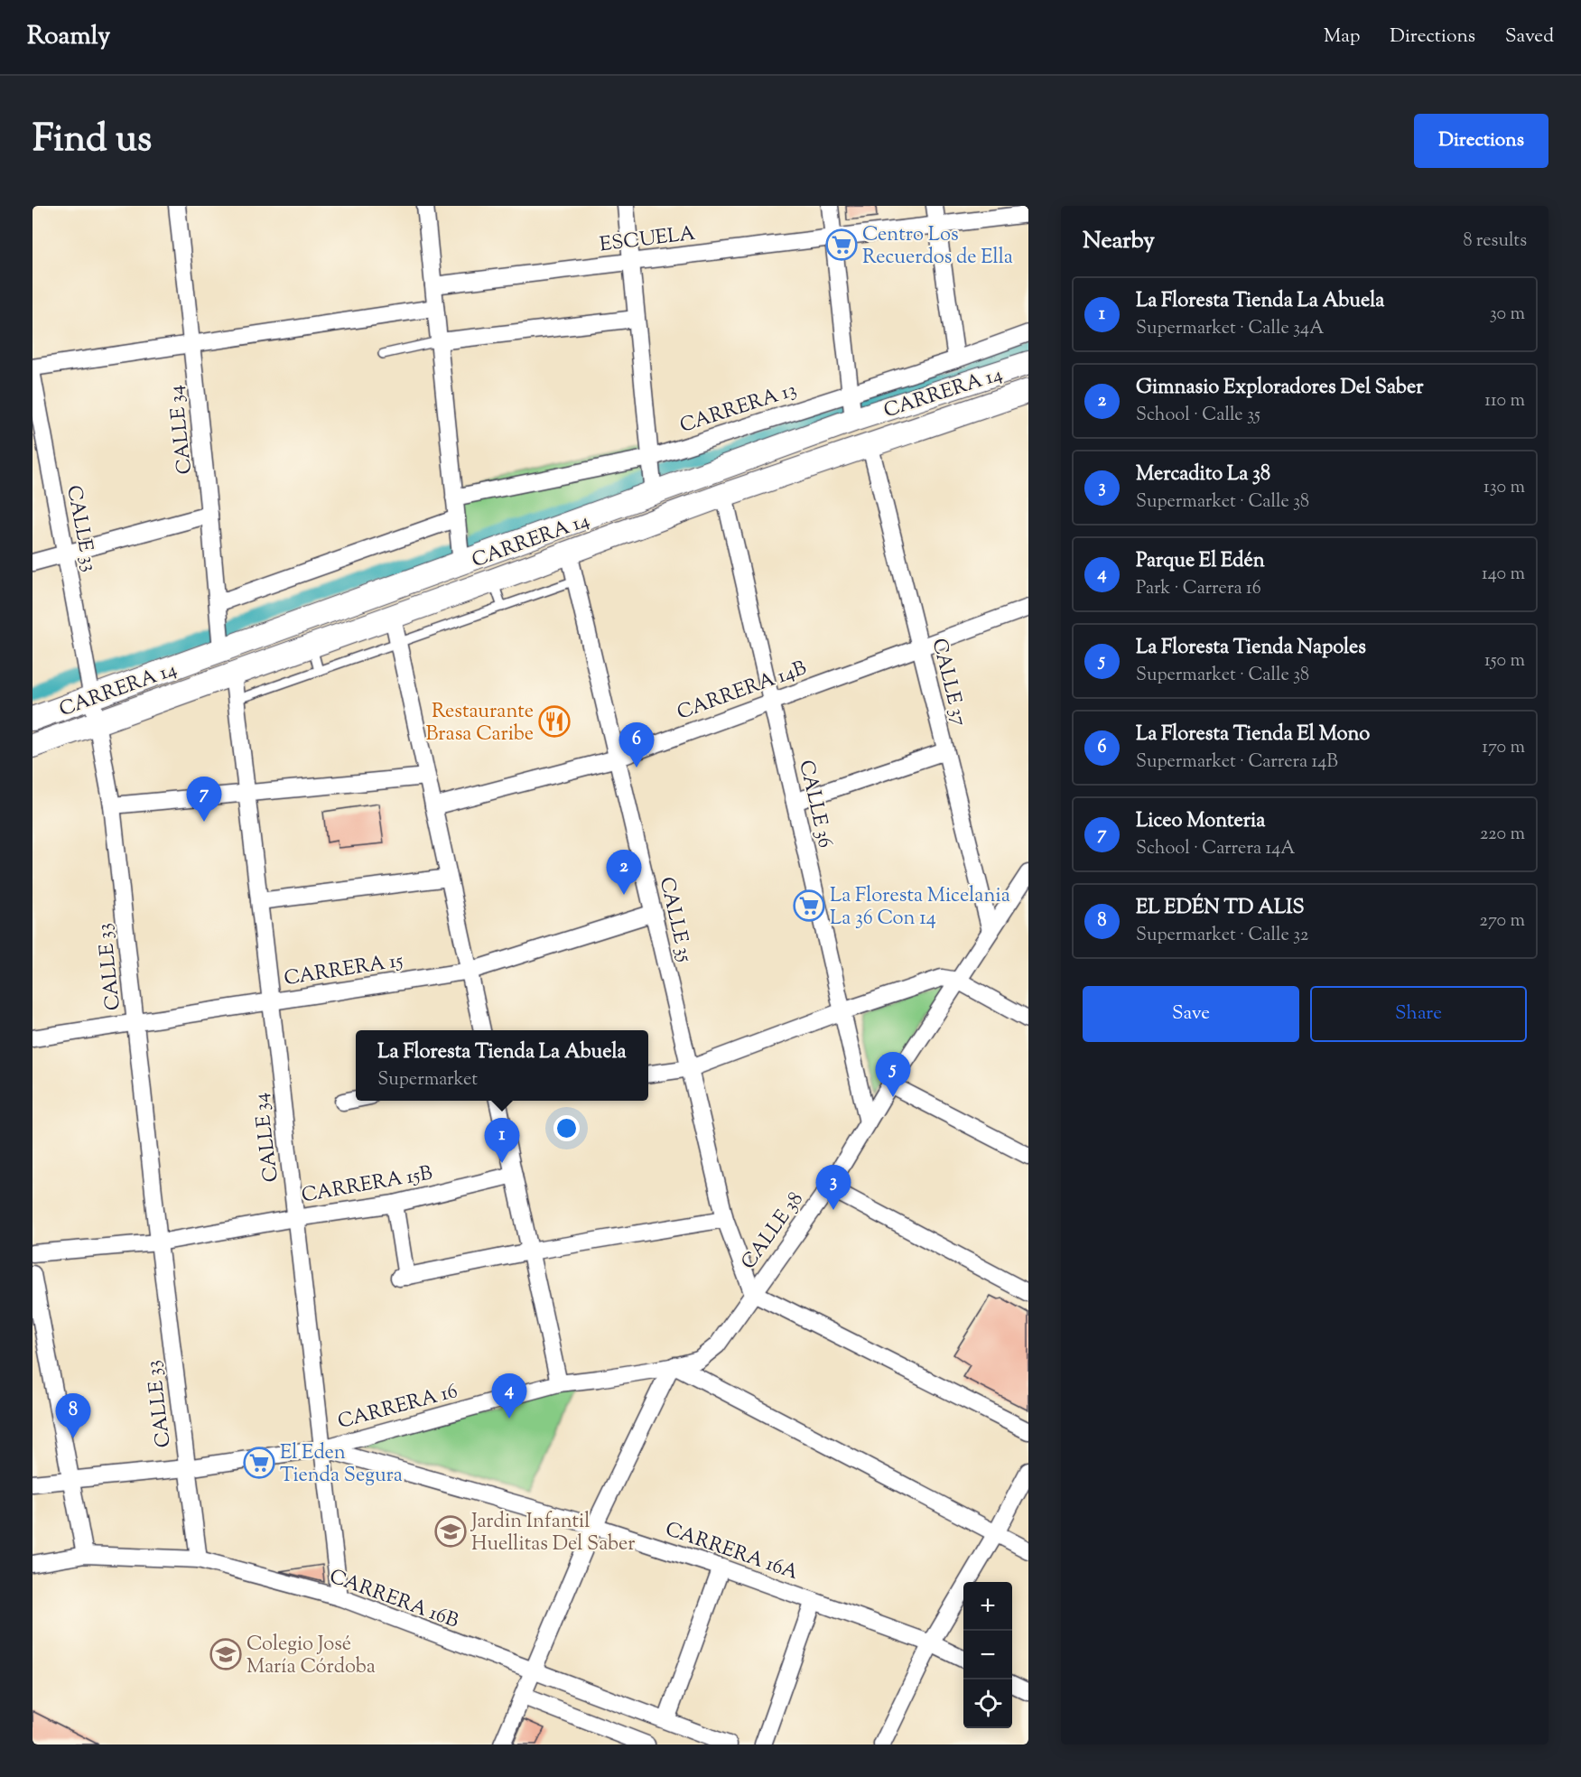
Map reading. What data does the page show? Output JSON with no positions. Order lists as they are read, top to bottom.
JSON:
{
  "streets": {
    "main road": ["CARRERA 14"],
    "street": [
      "ESCUELA",
      "CARRERA 13",
      "CALLE 34",
      "CALLE 33",
      "CALLE 37",
      "CARRERA 14B",
      "CALLE 36",
      "CALLE 35",
      "CARRERA 15",
      "CARRERA 15B",
      "CALLE 38",
      "CARRERA 16",
      "CARRERA 16A",
      "CARRERA 16B"
    ]
  },
  "crossings": [
    ["CARRERA 14", "CALLE 34"],
    ["CARRERA 14", "CALLE 33"],
    ["CARRERA 14", "CALLE 37"],
    ["CARRERA 14", "CALLE 36"],
    ["CARRERA 14", "CALLE 35"],
    ["CALLE 34", "CARRERA 15"],
    ["CALLE 34", "CARRERA 15B"],
    ["CALLE 34", "CARRERA 16"],
    ["CALLE 34", "CARRERA 16A"],
    ["CALLE 34", "CARRERA 16B"],
    ["CALLE 33", "CARRERA 15"],
    ["CALLE 33", "CARRERA 15B"],
    ["CALLE 33", "CARRERA 16"],
    ["CALLE 33", "CARRERA 16B"],
    ["CALLE 37", "CARRERA 14B"],
    ["CALLE 37", "CALLE 38"],
    ["CARRERA 14B", "CALLE 36"],
    ["CARRERA 14B", "CALLE 35"],
    ["CALLE 36", "CALLE 38"],
    ["CALLE 35", "CARRERA 15"],
    ["CALLE 35", "CALLE 38"],
    ["CALLE 38", "CARRERA 16"],
    ["CARRERA 16", "CARRERA 16A"]
  ],
  "places": {
    "supermarket": ["Centro Los Recuerdos de Ella", "La Floresta Micelania La 36 Con 14", "El Eden Tienda Segura"],
    "restaurant": ["Restaurante Brasa Caribe"],
    "school or university": ["Jardin Infantil Huellitas Del Saber", "Colegio José María Córdoba"]
  },
  "page": {
    "header": "Roamly",
    "nav": ["Map", "Directions", "Saved"],
    "title": "Find us",
    "buttons": [
      "Directions",
      ["Save", "Share"]
    ],
    "heading": ["Nearby", "8 results"],
    "list": [
      {
        "mark": "1",
        "name": "La Floresta Tienda La Abuela",
        "note": "Supermarket · Calle 34A",
        "value": "30 m"
      },
      {
        "mark": "2",
        "name": "Gimnasio Exploradores Del Saber",
        "note": "School · Calle 35",
        "value": "110 m"
      },
      {
        "mark": "3",
        "name": "Mercadito La 38",
        "note": "Supermarket · Calle 38",
        "value": "130 m"
      },
      {
        "mark": "4",
        "name": "Parque El Edén",
        "note": "Park · Carrera 16",
        "value": "140 m"
      },
      {
        "mark": "5",
        "name": "La Floresta Tienda Napoles",
        "note": "Supermarket · Calle 38",
        "value": "150 m"
      },
      {
        "mark": "6",
        "name": "La Floresta Tienda El Mono",
        "note": "Supermarket · Carrera 14B",
        "value": "170 m"
      },
      {
        "mark": "7",
        "name": "Liceo Monteria",
        "note": "School · Carrera 14A",
        "value": "220 m"
      },
      {
        "mark": "8",
        "name": "EL EDÉN TD ALIS",
        "note": "Supermarket · Calle 32",
        "value": "270 m"
      }
    ],
    "pins": [
      "6",
      "7",
      "2",
      "5",
      "1",
      "3",
      "4",
      "8"
    ],
    "popup": ["La Floresta Tienda La Abuela", "Supermarket"],
    "map_buttons": ["+", "−"]
  }
}
